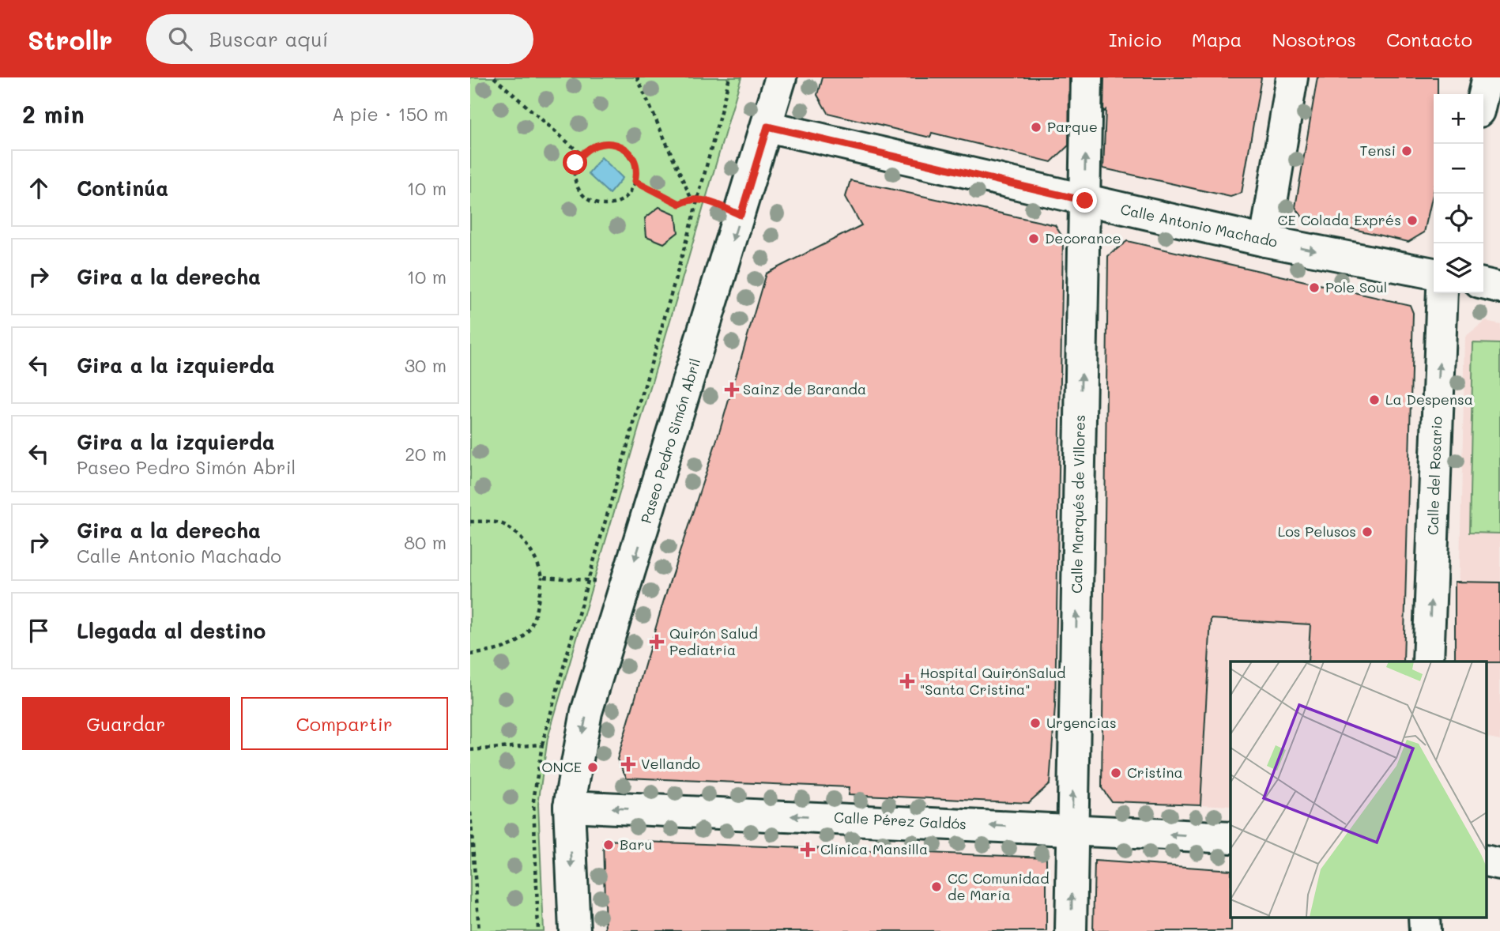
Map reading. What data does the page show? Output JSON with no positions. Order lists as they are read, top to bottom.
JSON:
{
  "streets": {
    "street": [
      "Calle Antonio Machado",
      "Paseo Pedro Simón Abril",
      "Calle del Rosario",
      "Calle Marqués de Villores",
      "Calle Pérez Galdós"
    ]
  },
  "crossings": [
    ["Calle Antonio Machado", "Paseo Pedro Simón Abril"],
    ["Calle Antonio Machado", "Calle Marqués de Villores"],
    ["Paseo Pedro Simón Abril", "Calle Pérez Galdós"],
    ["Calle Marqués de Villores", "Calle Pérez Galdós"]
  ],
  "one_way": [
    "Paseo Pedro Simón Abril",
    "Calle del Rosario",
    "Calle Marqués de Villores",
    "Calle Pérez Galdós"
  ],
  "places": {
    "other": [
      "Parque",
      "Tensi",
      "CE Colada Exprés",
      "Decorance",
      "Pole Soul",
      "La Despensa",
      "Los Pelusos",
      "Urgencias",
      "ONCE",
      "Cristina",
      "Baru",
      "CC Comunidad de María"
    ],
    "health": [
      "Sainz de Baranda",
      "Quirón Salud Pediatría",
      "Hospital QuirónSalud \"Santa Cristina\"",
      "Vellando",
      "Clínica Mansilla"
    ]
  },
  "page": {
    "header": "Strollr",
    "search": "Buscar aquí",
    "nav": [
      "Inicio",
      "Mapa",
      "Nosotros",
      "Contacto"
    ],
    "heading": ["2 min", "A pie · 150 m"],
    "map_buttons": ["+", "−"],
    "list": [
      ["Continúa", "10 m"],
      ["Gira a la derecha", "10 m"],
      ["Gira a la izquierda", "30 m"],
      ["Gira a la izquierda", "Paseo Pedro Simón Abril", "20 m"],
      ["Gira a la derecha", "Calle Antonio Machado", "80 m"],
      "Llegada al destino"
    ],
    "buttons": ["Guardar", "Compartir"]
  }
}
